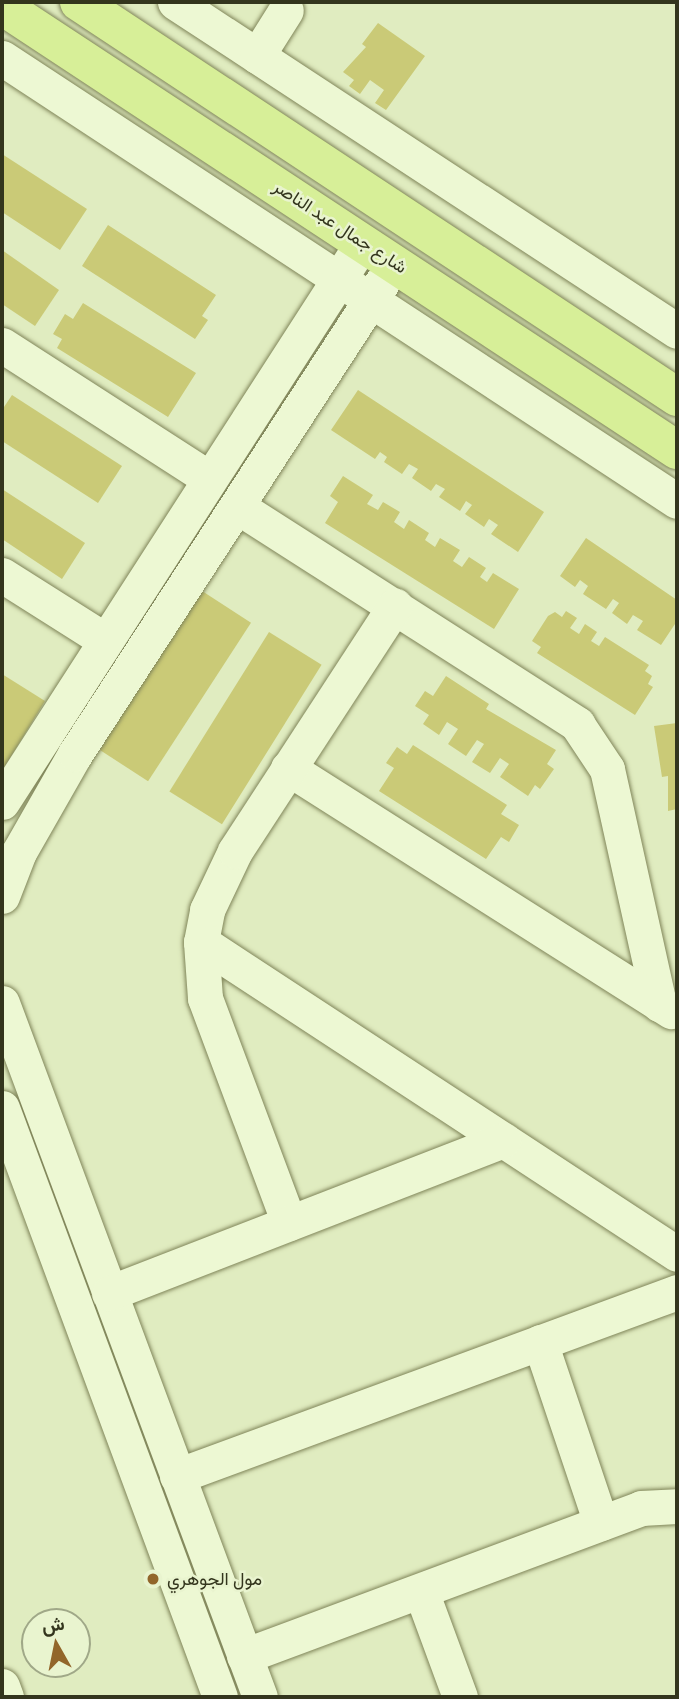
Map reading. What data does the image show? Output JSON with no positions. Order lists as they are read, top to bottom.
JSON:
{
  "streets": {
    "main road": ["شارع جمال عبد الناصر"]
  },
  "places": ["مول الجوهري"],
  "north": "top"
}
